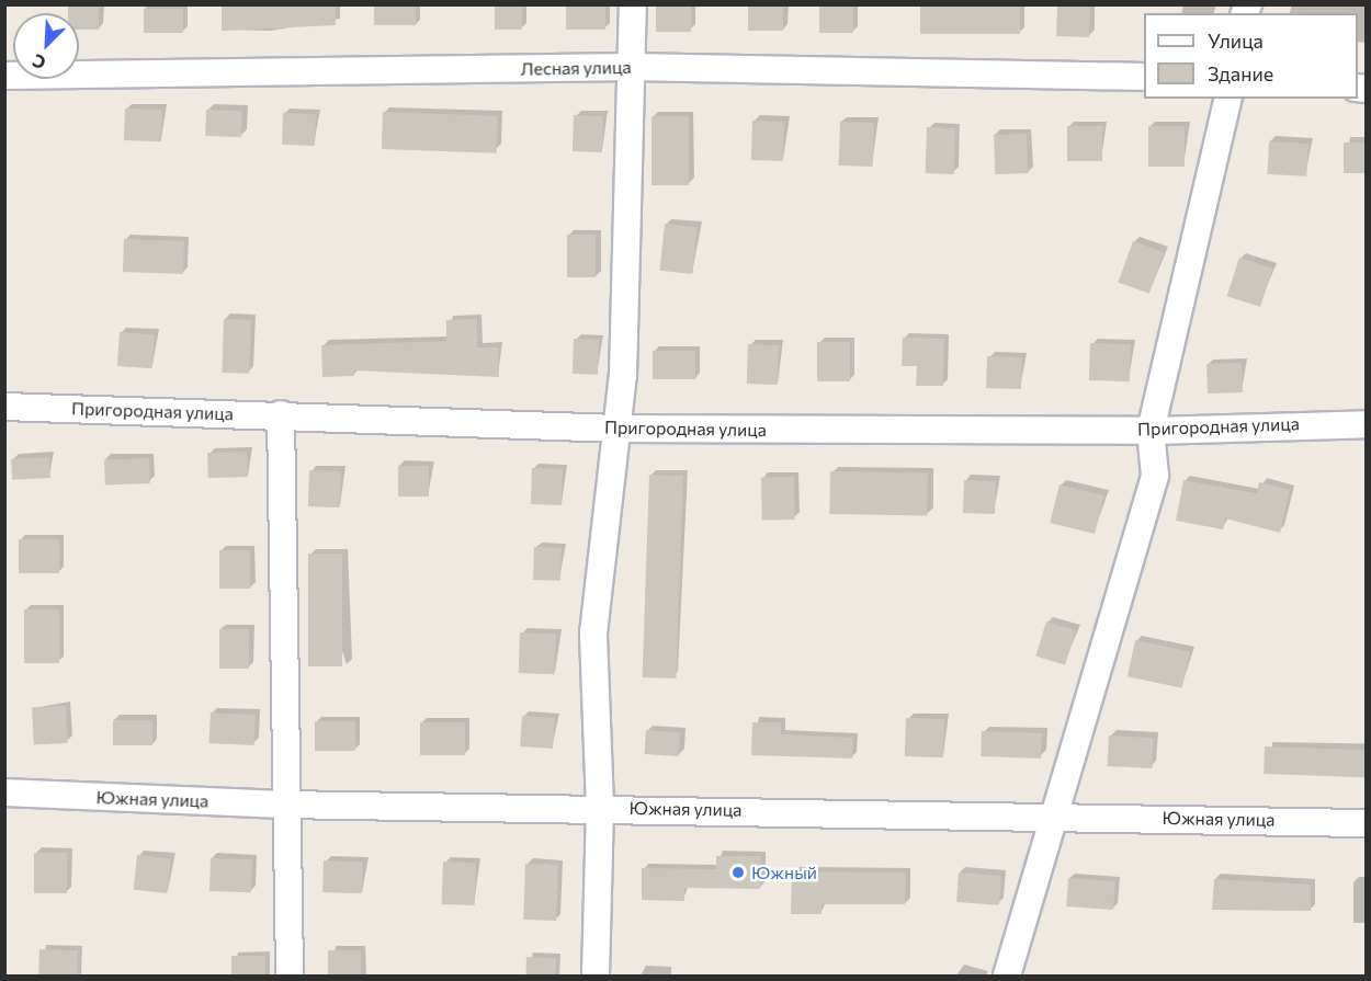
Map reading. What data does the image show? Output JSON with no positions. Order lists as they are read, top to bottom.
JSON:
{
  "streets": {
    "street": ["Лесная улица", "Пригородная улица", "Южная улица"]
  },
  "places": ["Южный"],
  "legend": ["Улица", "Здание"],
  "north": "bottom left"
}
